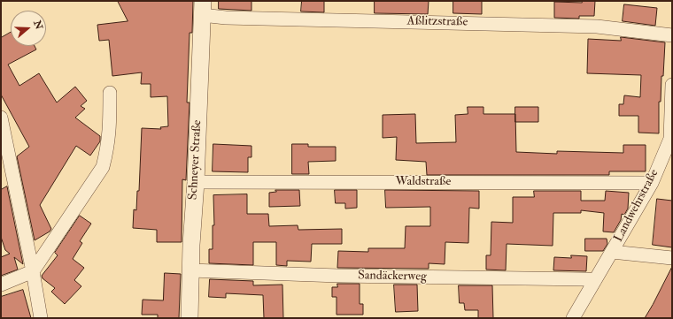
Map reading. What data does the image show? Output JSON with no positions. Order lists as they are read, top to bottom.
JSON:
{
  "streets": {
    "street": [
      "Aßlitzstraße",
      "Schneyer Straße",
      "Waldstraße",
      "Landwehrstraße",
      "Sandäckerweg"
    ]
  },
  "crossings": [
    ["Aßlitzstraße", "Schneyer Straße"],
    ["Schneyer Straße", "Waldstraße"],
    ["Schneyer Straße", "Sandäckerweg"],
    ["Waldstraße", "Landwehrstraße"],
    ["Landwehrstraße", "Sandäckerweg"]
  ],
  "north": "right"
}
